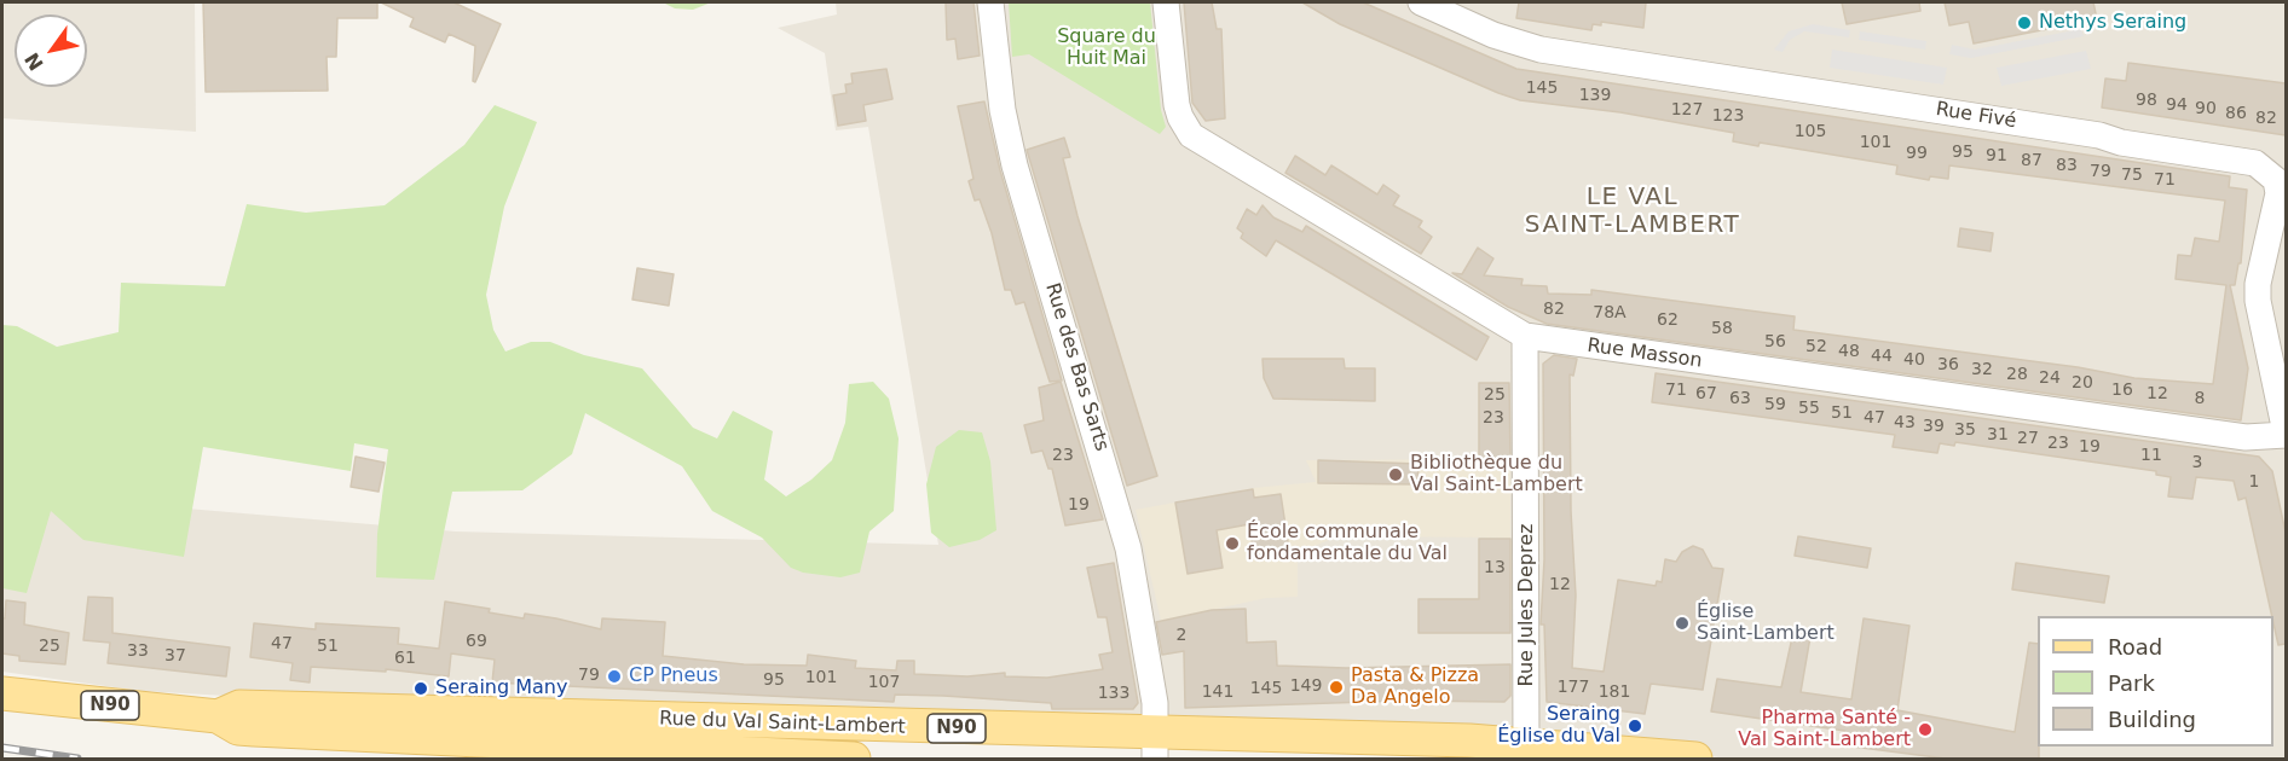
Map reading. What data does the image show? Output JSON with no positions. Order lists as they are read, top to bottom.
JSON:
{
  "streets": {
    "main road": ["N90", "Rue du Val Saint-Lambert"],
    "street": [
      "Rue Fivé",
      "Rue Masson",
      "Rue des Bas Sarts",
      "Rue Jules Deprez"
    ]
  },
  "crossings": [
    ["Rue Fivé", "Rue Masson"],
    ["Rue Masson", "Rue Jules Deprez"],
    ["Rue des Bas Sarts", "Rue du Val Saint-Lambert"],
    ["Rue Jules Deprez", "Rue du Val Saint-Lambert"]
  ],
  "districts": ["LE VAL SAINT-LAMBERT"],
  "parks": ["Square du Huit Mai"],
  "places": [
    "Nethys Seraing",
    "Bibliothèque du Val Saint-Lambert",
    "École communale fondamentale du Val",
    "Église Saint-Lambert",
    "CP Pneus",
    "Pasta & Pizza Da Angelo",
    "Seraing Many",
    "Seraing Église du Val",
    "Pharma Santé - Val Saint-Lambert"
  ],
  "house_numbers": [
    "145",
    "139",
    "98",
    "94",
    "90",
    "127",
    "86",
    "123",
    "82",
    "105",
    "101",
    "95",
    "99",
    "91",
    "87",
    "83",
    "79",
    "75",
    "71",
    "82",
    "78A",
    "62",
    "58",
    "56",
    "52",
    "48",
    "44",
    "40",
    "36",
    "32",
    "28",
    "24",
    "20",
    "71",
    "16",
    "67",
    "12",
    "25",
    "63",
    "8",
    "59",
    "55",
    "51",
    "23",
    "47",
    "43",
    "39",
    "35",
    "31",
    "27",
    "23",
    "19",
    "23",
    "11",
    "3",
    "1",
    "19",
    "13",
    "12",
    "2",
    "69",
    "47",
    "25",
    "51",
    "33",
    "37",
    "61",
    "79",
    "101",
    "95",
    "107",
    "149",
    "177",
    "145",
    "141",
    "181",
    "133"
  ],
  "legend": ["Road", "Park", "Building"],
  "north": "bottom left"
}
